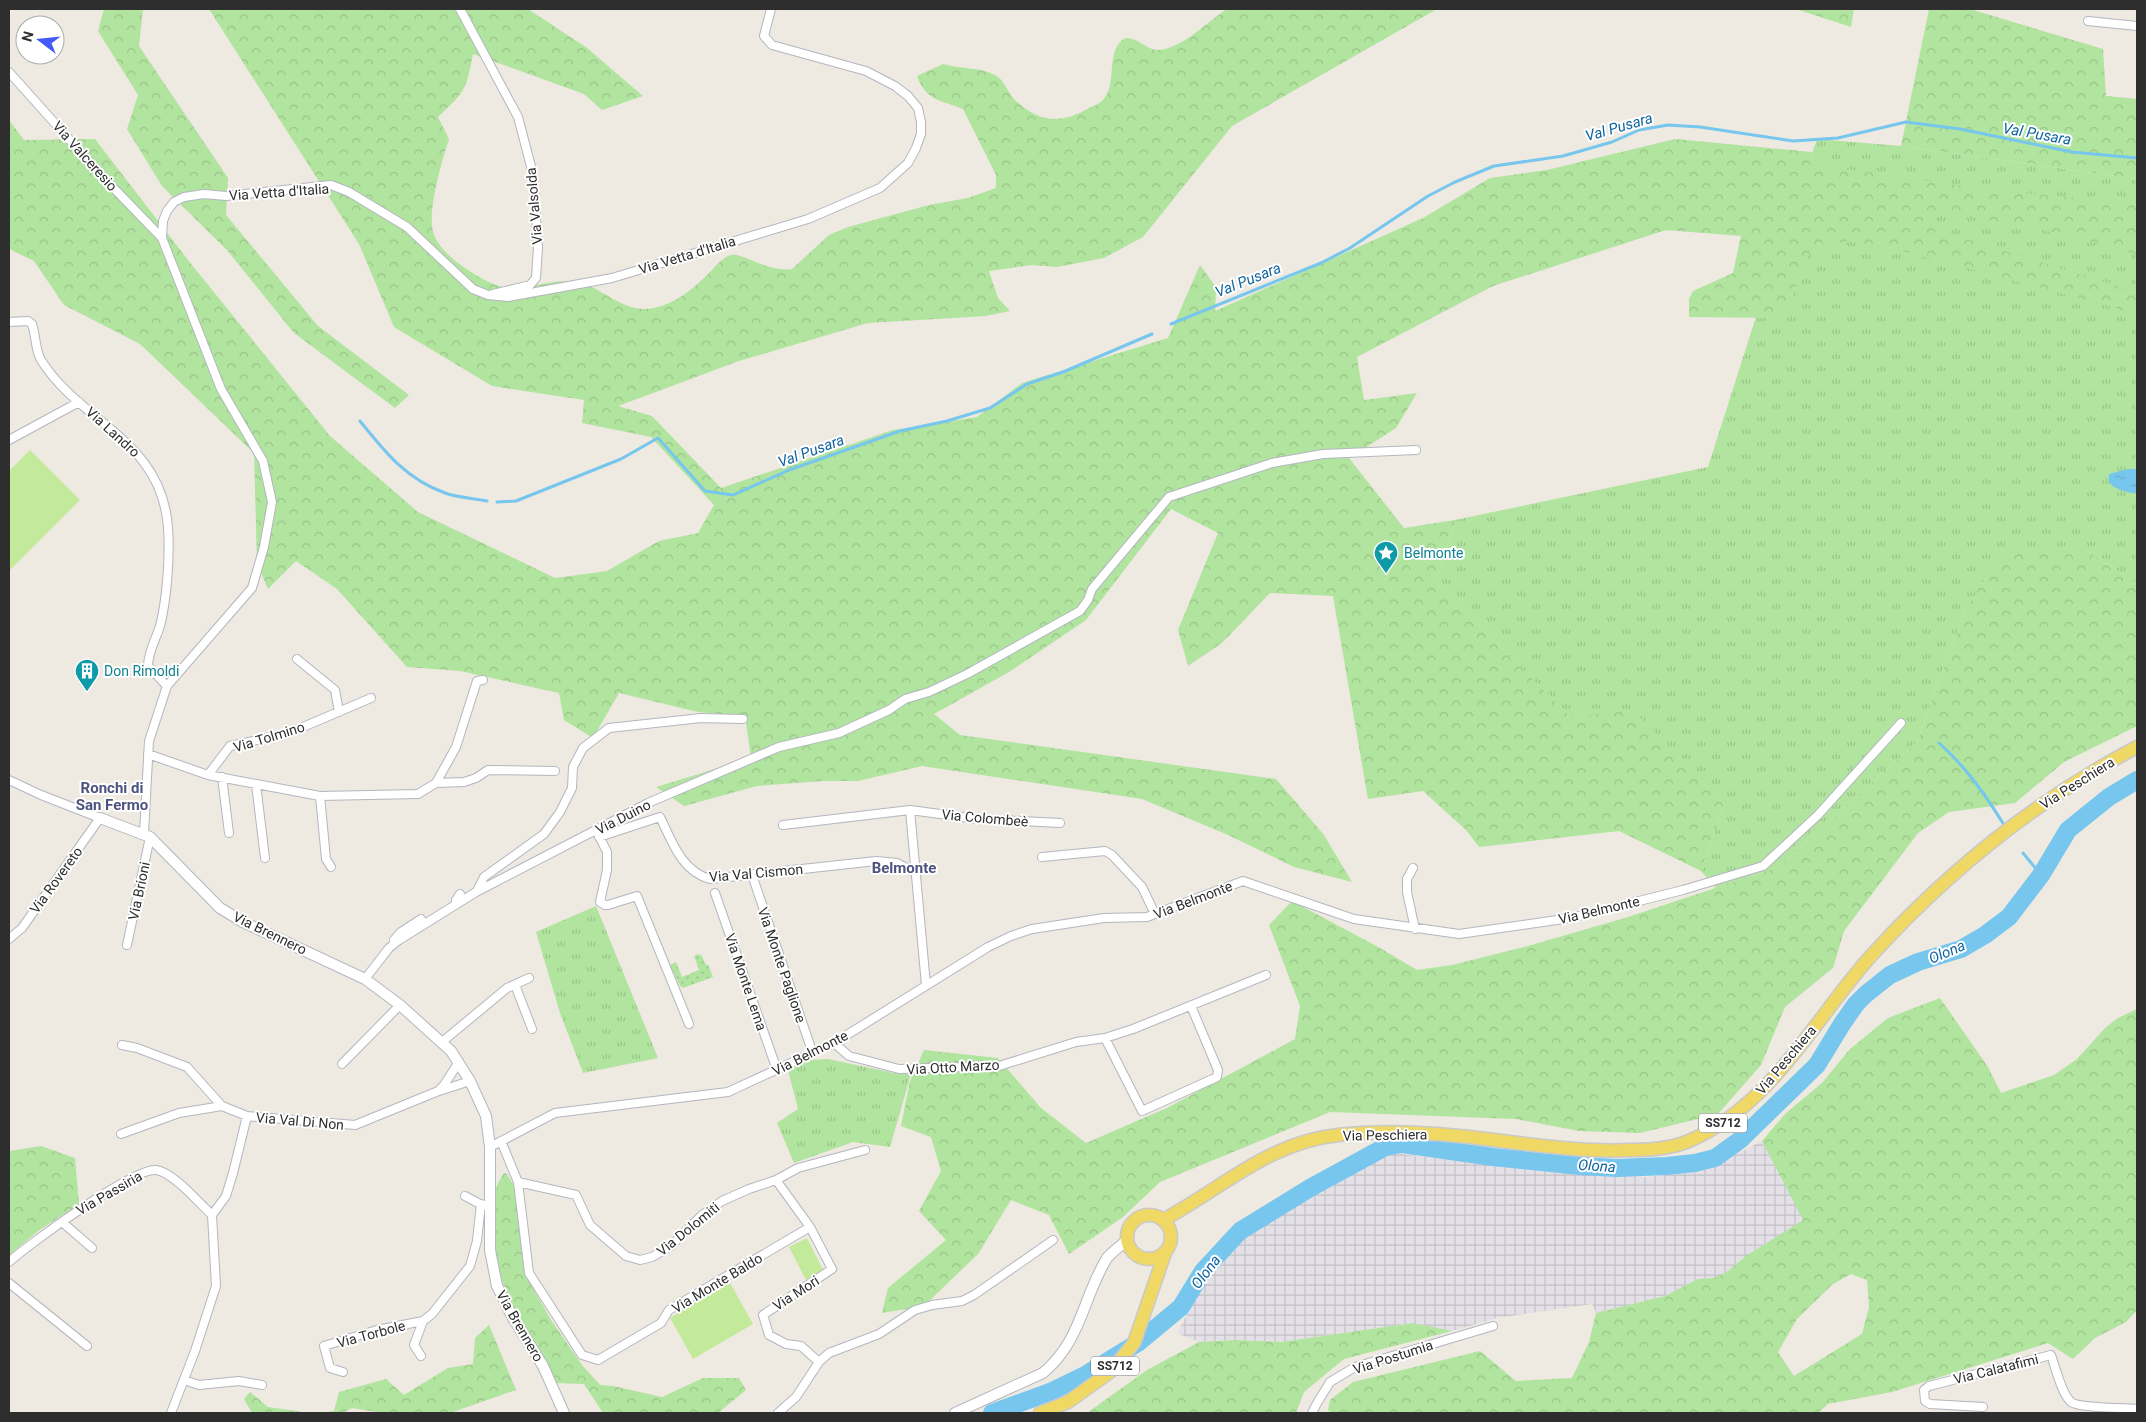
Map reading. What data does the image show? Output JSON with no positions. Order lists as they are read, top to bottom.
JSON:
{
  "streets": {
    "main road": ["Via Peschiera", "SS712"],
    "street": [
      "Via Valceresio",
      "Via Vetta d'Italia",
      "Via Valsolda",
      "Via Landro",
      "Via Tolmino",
      "Via Duino",
      "Via Colombeè",
      "Via Val Cismon",
      "Via Rovereto",
      "Via Brioni",
      "Via Belmonte",
      "Via Brennero",
      "Via Monte Paglione",
      "Via Monte Lema",
      "Via Otto Marzo",
      "Via Val Di Non",
      "Via Passiria",
      "Via Dolomiti",
      "Via Monte Baldo",
      "Via Mori",
      "Via Torbole",
      "Via Postumia",
      "Via Calatafimi"
    ]
  },
  "crossings": [
    ["Via Valceresio", "Via Vetta d'Italia"],
    ["Via Vetta d'Italia", "Via Valsolda"],
    ["Via Vetta d'Italia", "Via Landro"],
    ["Via Vetta d'Italia", "Via Brioni"],
    ["Via Vetta d'Italia", "Via Brennero"],
    ["Via Peschiera", "SS712"],
    ["Via Duino", "Via Val Cismon"],
    ["Via Duino", "Via Brennero"],
    ["Via Val Cismon", "Via Monte Paglione"],
    ["Via Rovereto", "Via Brennero"],
    ["Via Brioni", "Via Brennero"],
    ["Via Belmonte", "Via Brennero"],
    ["Via Belmonte", "Via Monte Paglione"],
    ["Via Belmonte", "Via Monte Lema"],
    ["Via Belmonte", "Via Otto Marzo"],
    ["Via Brennero", "Via Val Di Non"],
    ["Via Brennero", "Via Torbole"],
    ["Via Val Di Non", "Via Passiria"],
    ["Via Dolomiti", "Via Monte Baldo"],
    ["Via Dolomiti", "Via Mori"],
    ["Via Monte Baldo", "Via Mori"]
  ],
  "districts": ["Ronchi di San Fermo", "Belmonte"],
  "water": ["Val Pusara", "Olona"],
  "places": {
    "place": ["Belmonte"],
    "building": ["Don Rimoldi"]
  },
  "north": "left"
}
